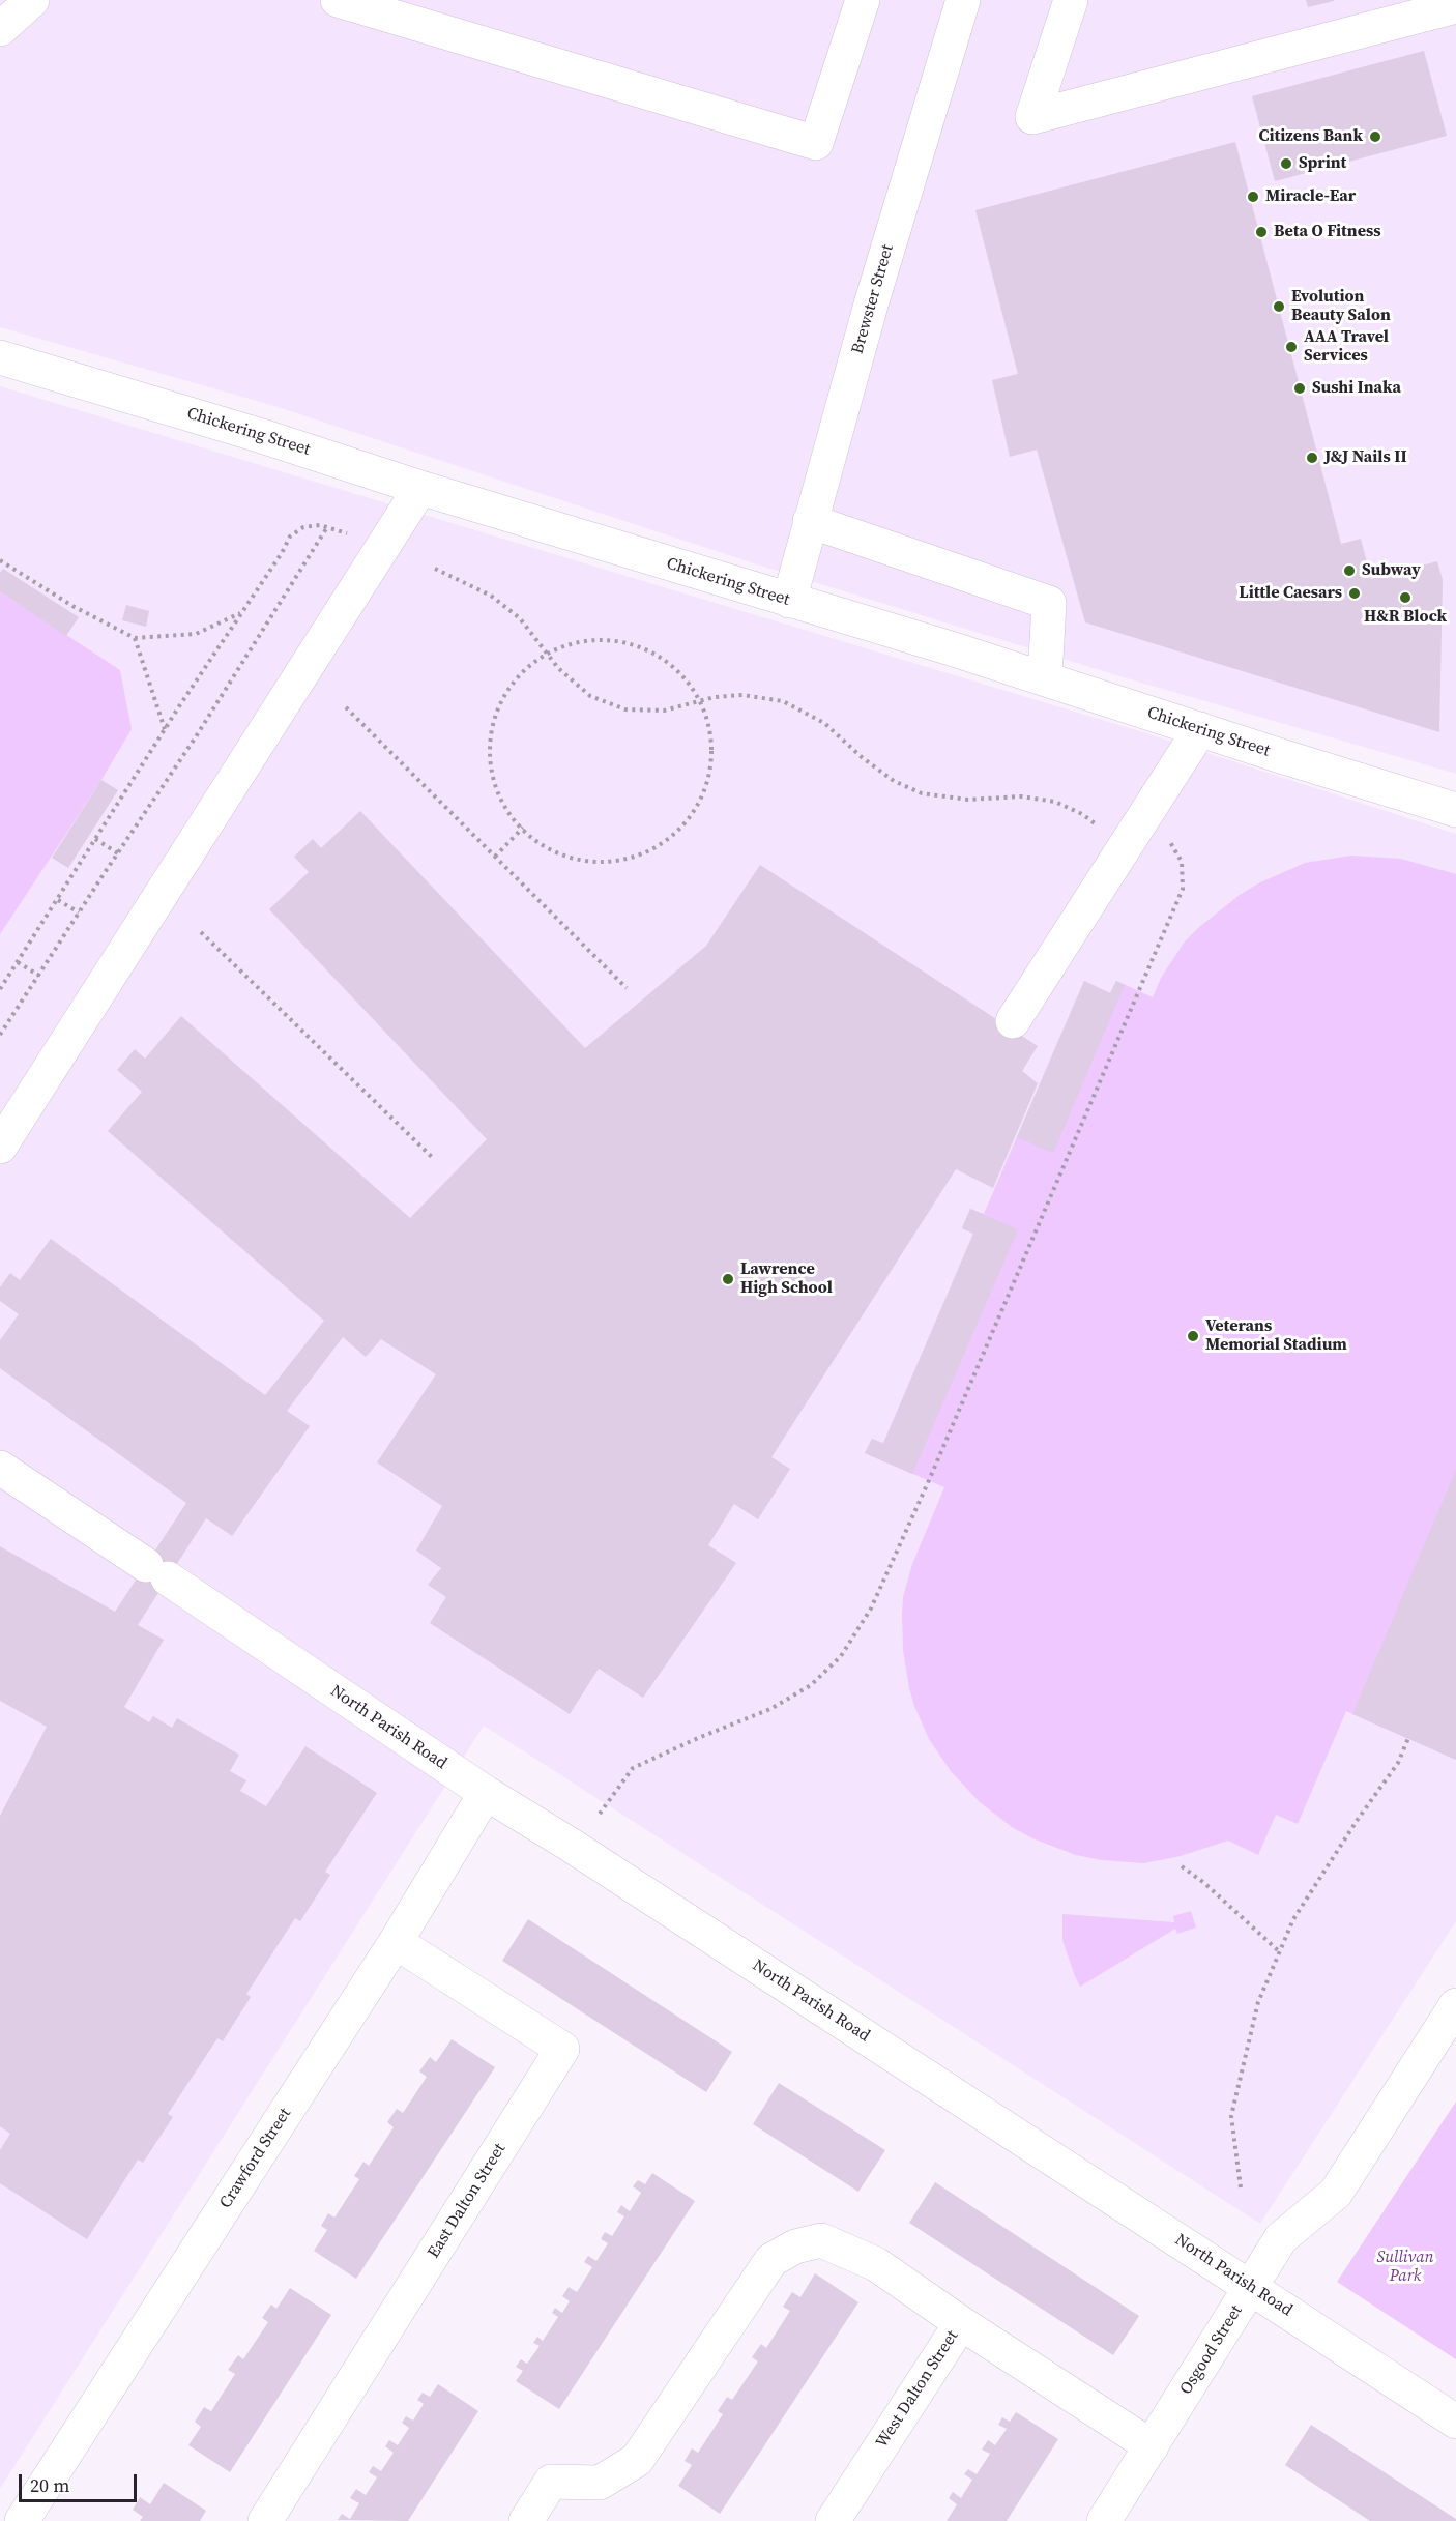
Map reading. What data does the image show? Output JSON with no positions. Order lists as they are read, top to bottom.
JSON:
{
  "streets": {
    "street": [
      "Brewster Street",
      "Chickering Street",
      "North Parish Road",
      "Crawford Street",
      "East Dalton Street",
      "Osgood Street",
      "West Dalton Street"
    ]
  },
  "crossings": [
    ["Brewster Street", "Chickering Street"],
    ["North Parish Road", "Crawford Street"],
    ["North Parish Road", "Osgood Street"],
    ["Crawford Street", "East Dalton Street"],
    ["Osgood Street", "West Dalton Street"]
  ],
  "parks": ["Sullivan Park"],
  "places": [
    "Citizens Bank",
    "Sprint",
    "Miracle-Ear",
    "Beta O Fitness",
    "Evolution Beauty Salon",
    "AAA Travel Services",
    "Sushi Inaka",
    "J&J Nails II",
    "Subway",
    "Little Caesars",
    "H&R Block",
    "Lawrence High School",
    "Veterans Memorial Stadium"
  ],
  "scale_bar": "20 m"
}
